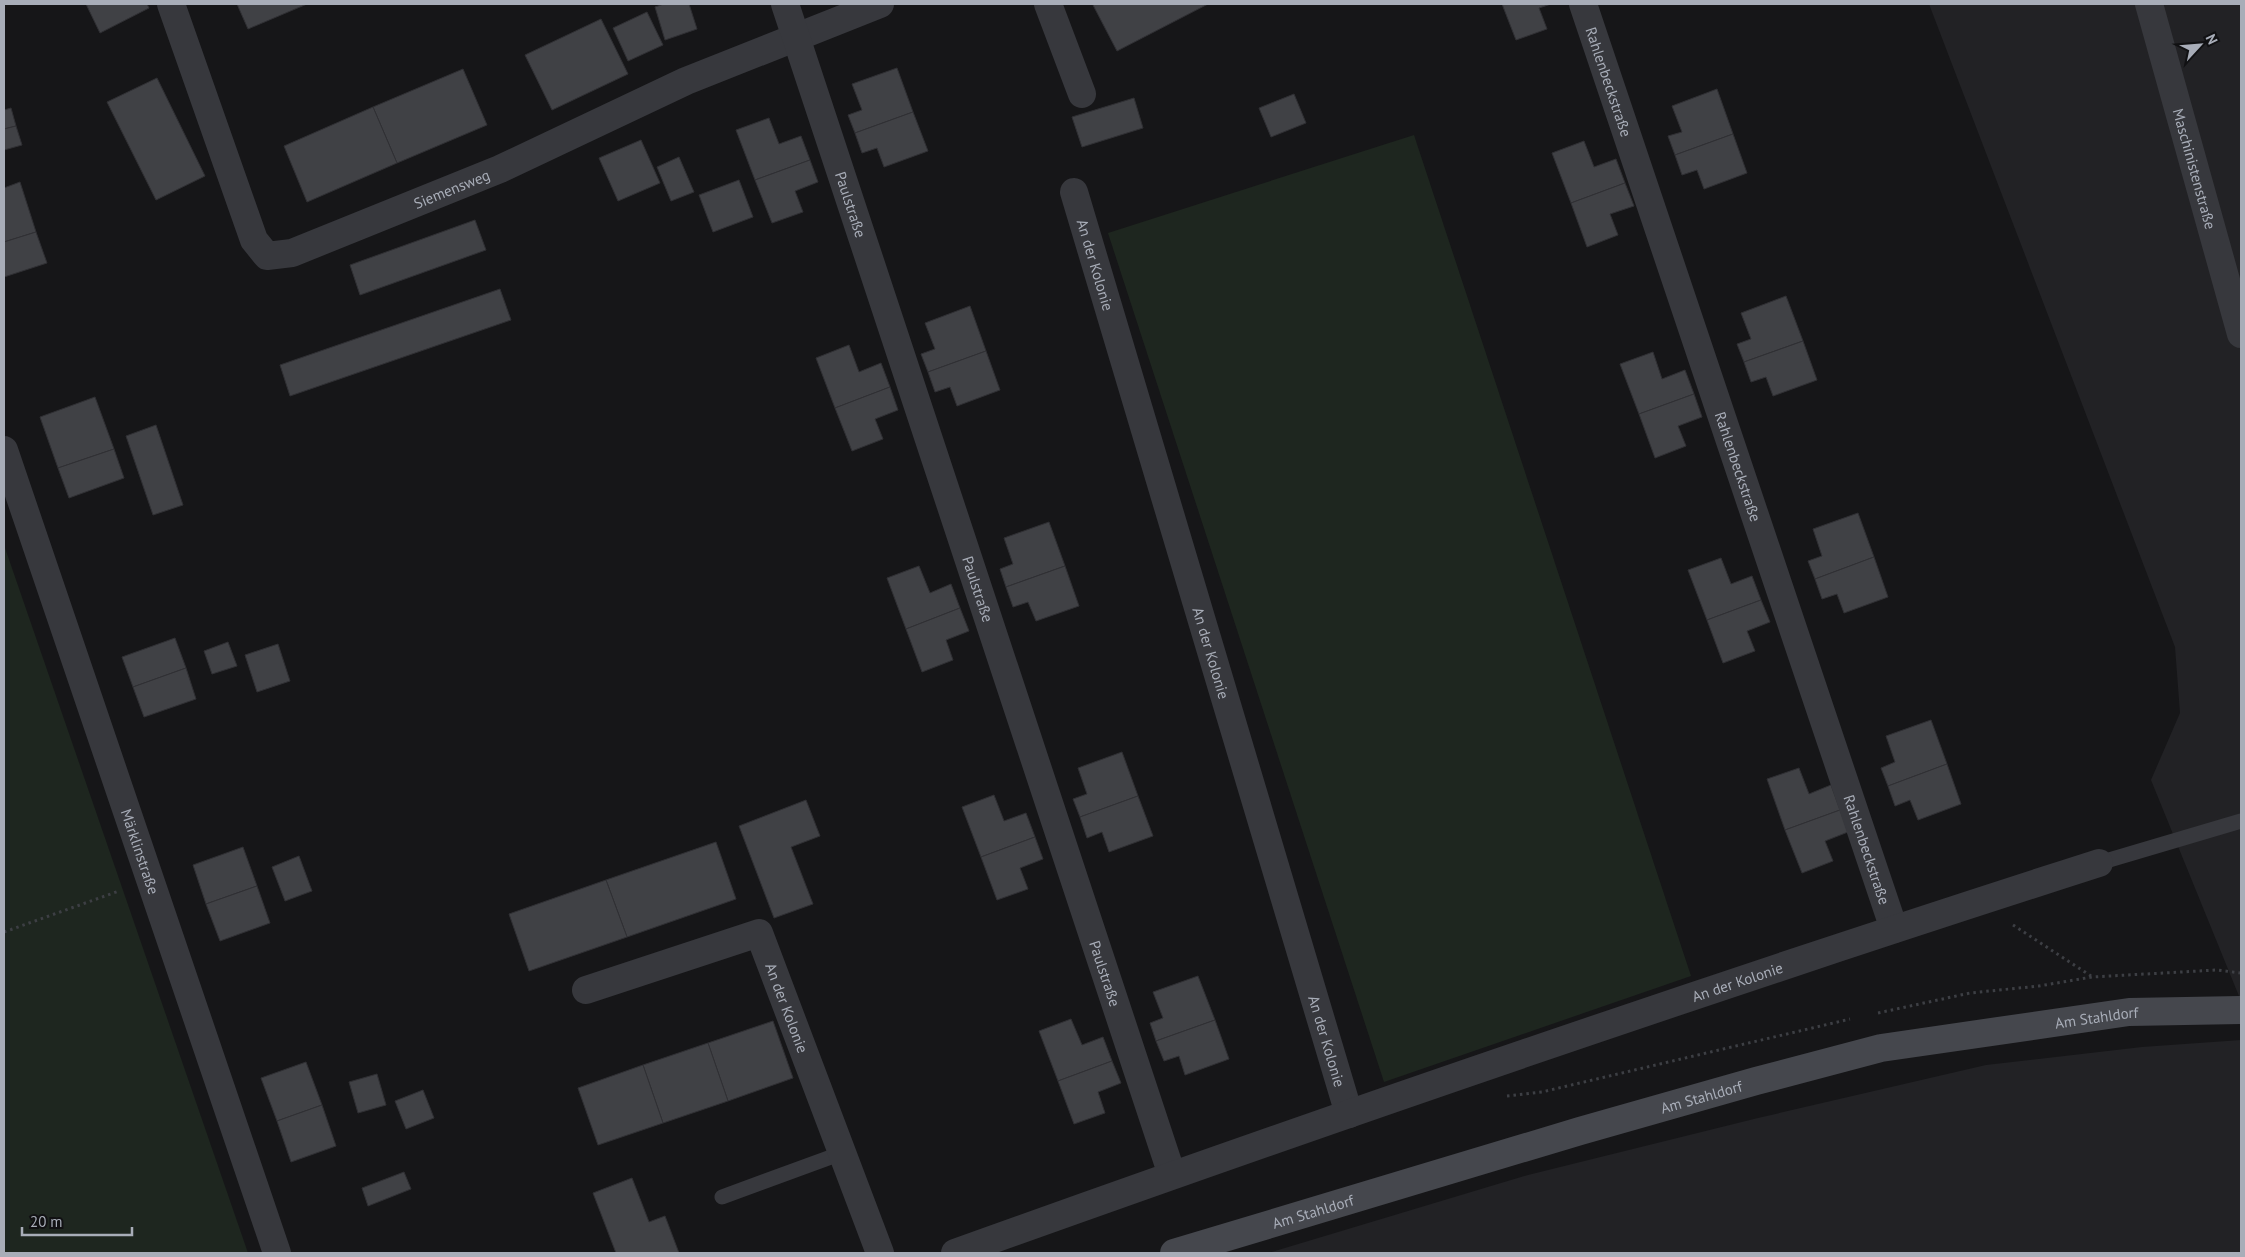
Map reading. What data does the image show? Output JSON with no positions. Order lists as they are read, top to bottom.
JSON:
{
  "streets": {
    "main road": ["Am Stahldorf"],
    "street": [
      "Rahlenbeckstraße",
      "Maschinistenstraße",
      "Siemensweg",
      "Paulstraße",
      "An der Kolonie",
      "Märklinstraße"
    ]
  },
  "crossings": [
    ["Rahlenbeckstraße", "An der Kolonie"],
    ["Siemensweg", "Paulstraße"],
    ["Paulstraße", "An der Kolonie"]
  ],
  "scale_bar": "20 m",
  "north": "top right"
}
